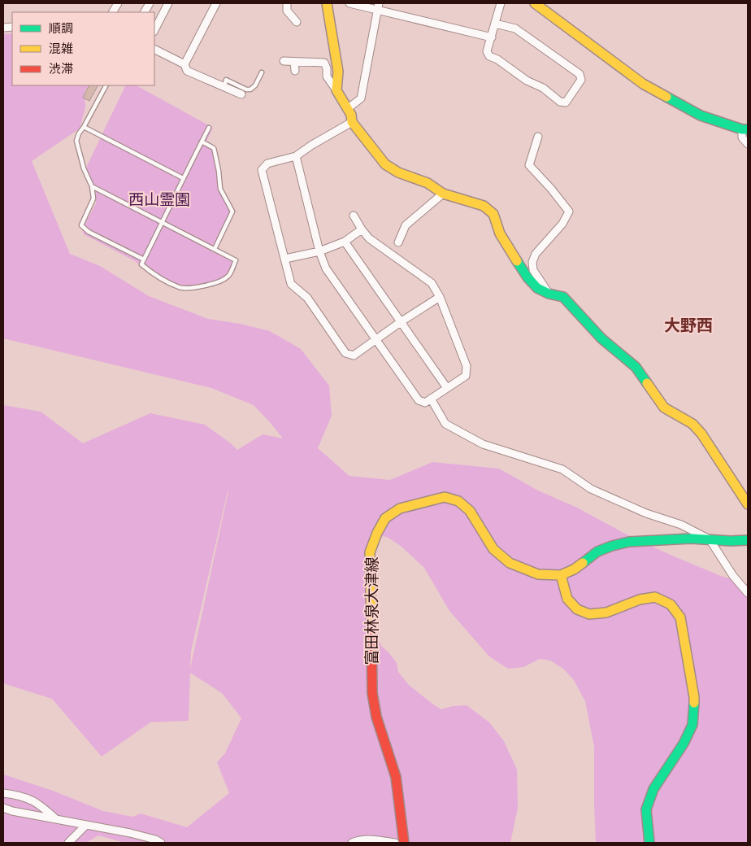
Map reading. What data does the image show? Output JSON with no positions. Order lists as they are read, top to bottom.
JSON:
{
  "streets": {
    "street": ["富田林泉大津線"]
  },
  "districts": ["大野西"],
  "parks": ["西山霊園"],
  "legend": ["順調", "混雑", "渋滞"]
}
